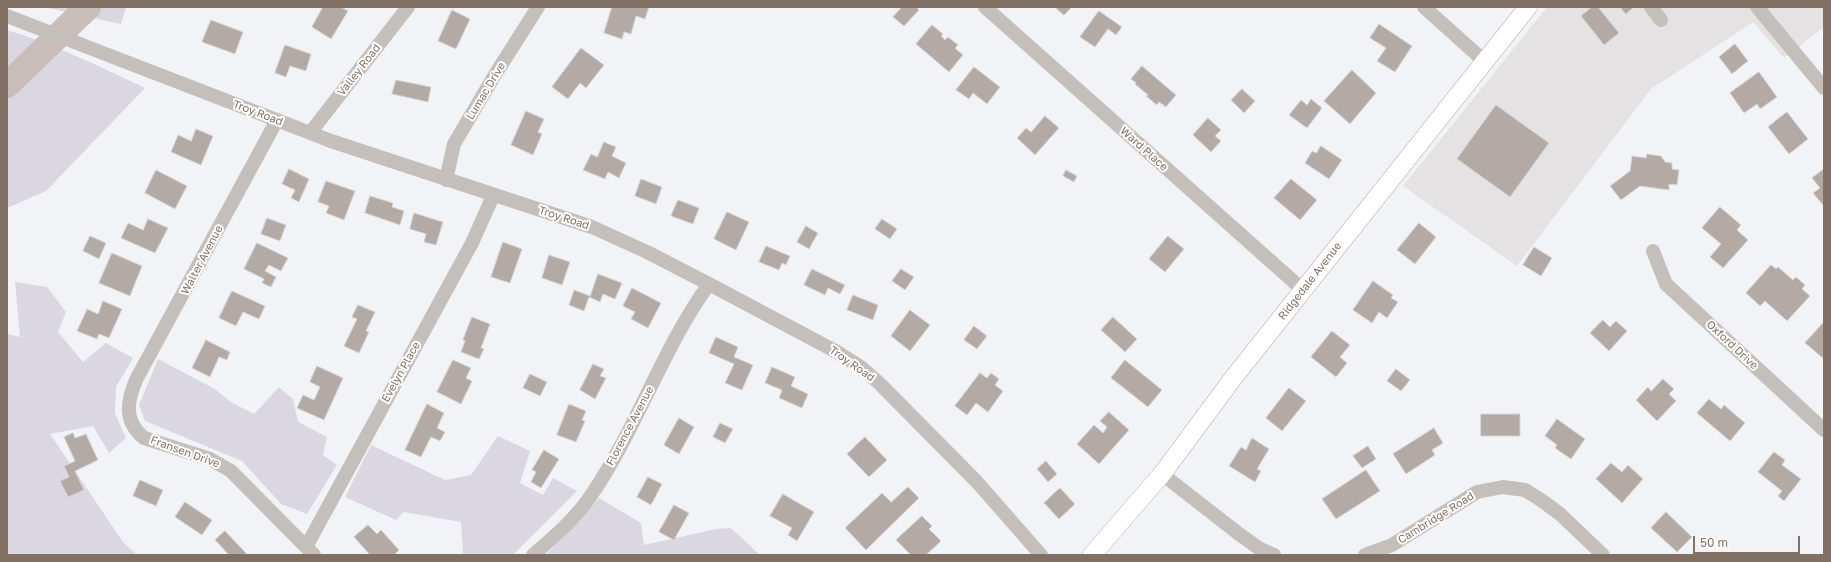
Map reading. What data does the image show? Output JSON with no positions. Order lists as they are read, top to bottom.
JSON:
{
  "streets": {
    "main road": ["Ridgedale Avenue"],
    "street": [
      "Valley Road",
      "Lumac Drive",
      "Troy Road",
      "Ward Place",
      "Walter Avenue",
      "Oxford Drive",
      "Evelyn Place",
      "Florence Avenue",
      "Fransen Drive",
      "Cambridge Road"
    ]
  },
  "crossings": [
    ["Valley Road", "Troy Road"],
    ["Lumac Drive", "Troy Road"],
    ["Troy Road", "Walter Avenue"],
    ["Troy Road", "Evelyn Place"],
    ["Troy Road", "Florence Avenue"],
    ["Ward Place", "Ridgedale Avenue"],
    ["Walter Avenue", "Fransen Drive"],
    ["Evelyn Place", "Fransen Drive"]
  ],
  "scale_bar": "50 m"
}
